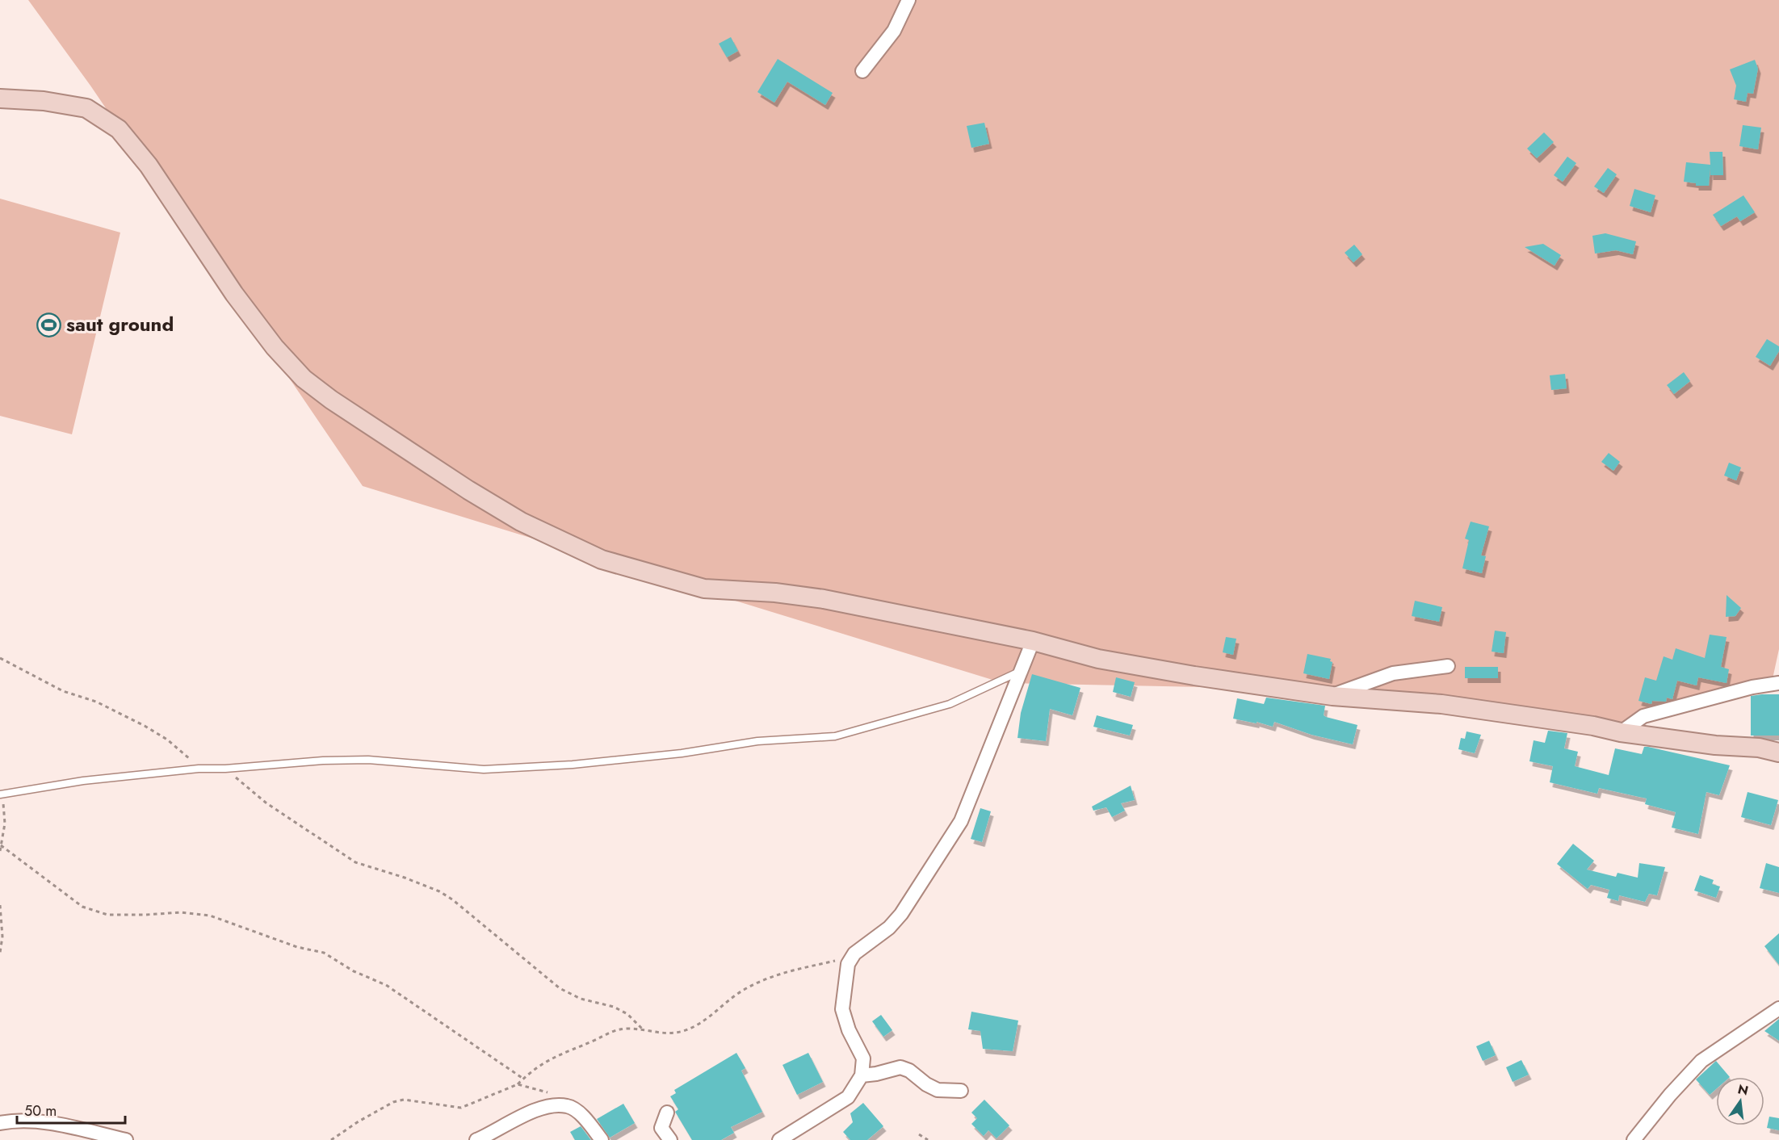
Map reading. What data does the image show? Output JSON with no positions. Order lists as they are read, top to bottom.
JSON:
{
  "places": {
    "sports": ["saut ground"]
  },
  "scale_bar": "50 m",
  "north": "top"
}
